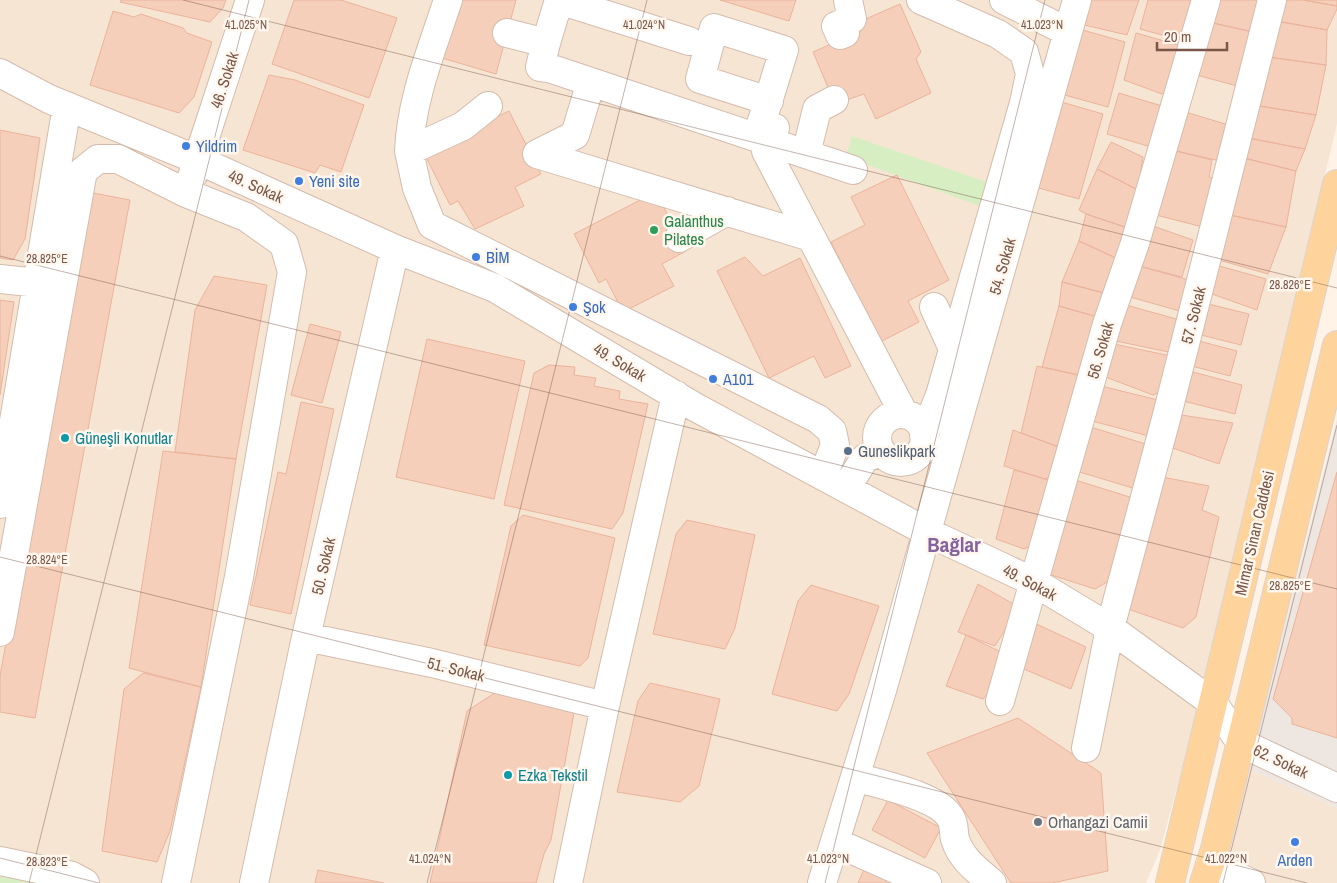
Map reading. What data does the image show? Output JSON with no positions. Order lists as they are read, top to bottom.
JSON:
{
  "streets": {
    "main road": ["Mimar Sinan Caddesi"],
    "street": [
      "46. Sokak",
      "49. Sokak",
      "54. Sokak",
      "57. Sokak",
      "56. Sokak",
      "50. Sokak",
      "51. Sokak",
      "62. Sokak"
    ]
  },
  "crossings": [
    ["46. Sokak", "49. Sokak"],
    ["49. Sokak", "54. Sokak"],
    ["49. Sokak", "57. Sokak"],
    ["49. Sokak", "56. Sokak"],
    ["49. Sokak", "Mimar Sinan Caddesi"],
    ["49. Sokak", "50. Sokak"],
    ["49. Sokak", "62. Sokak"],
    ["Mimar Sinan Caddesi", "62. Sokak"],
    ["50. Sokak", "51. Sokak"]
  ],
  "districts": ["Bağlar"],
  "places": [
    "Yildrim",
    "Yeni site",
    "Galanthus Pilates",
    "BİM",
    "Şok",
    "A101",
    "Güneşli Konutlar",
    "Guneslikpark",
    "Ezka Tekstil",
    "Orhangazi Camii",
    "Arden"
  ],
  "scale_bar": "20 m",
  "coordinates": [
    "41.025°N",
    "41.024°N",
    "41.023°N",
    "28.825°E",
    "28.826°E",
    "28.824°E",
    "41.022°N",
    "28.823°E"
  ]
}
